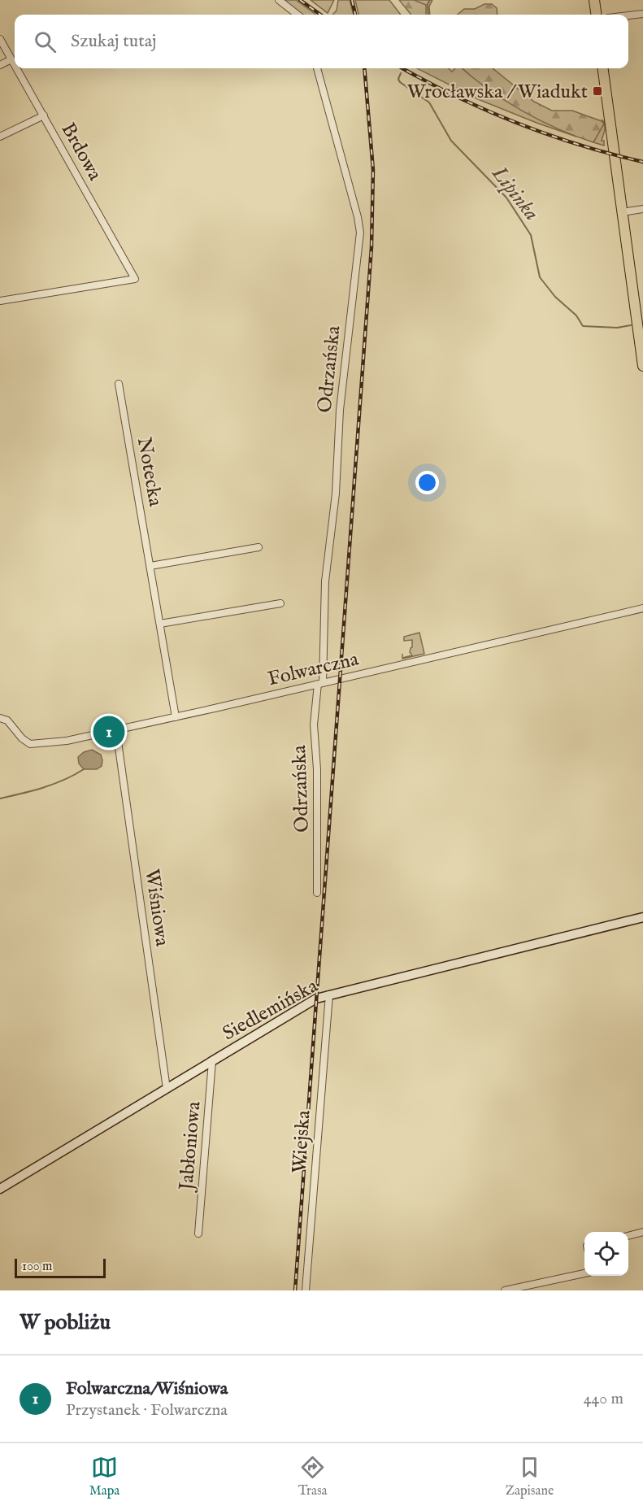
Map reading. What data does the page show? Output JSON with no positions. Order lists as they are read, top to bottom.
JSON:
{
  "streets": {
    "street": [
      "Brdowa",
      "Odrzańska",
      "Notecka",
      "Folwarczna",
      "Wiśniowa",
      "Siedlemińska",
      "Wiejska",
      "Jabłoniowa"
    ]
  },
  "crossings": [
    ["Odrzańska", "Folwarczna"],
    ["Notecka", "Folwarczna"],
    ["Folwarczna", "Wiśniowa"],
    ["Wiśniowa", "Siedlemińska"],
    ["Siedlemińska", "Wiejska"],
    ["Siedlemińska", "Jabłoniowa"]
  ],
  "water": ["Lipinka"],
  "places": {
    "transit": ["Wrocławska / Wiadukt"]
  },
  "scale_bar": "100 m",
  "page": {
    "search": "Szukaj tutaj",
    "pins": "1",
    "scale": "100 m",
    "heading": "W pobliżu",
    "list": [
      {
        "mark": "1",
        "name": "Folwarczna/Wiśniowa",
        "note": "Przystanek · Folwarczna",
        "value": "440 m"
      }
    ],
    "nav": ["Mapa", "Trasa", "Zapisane"]
  }
}
